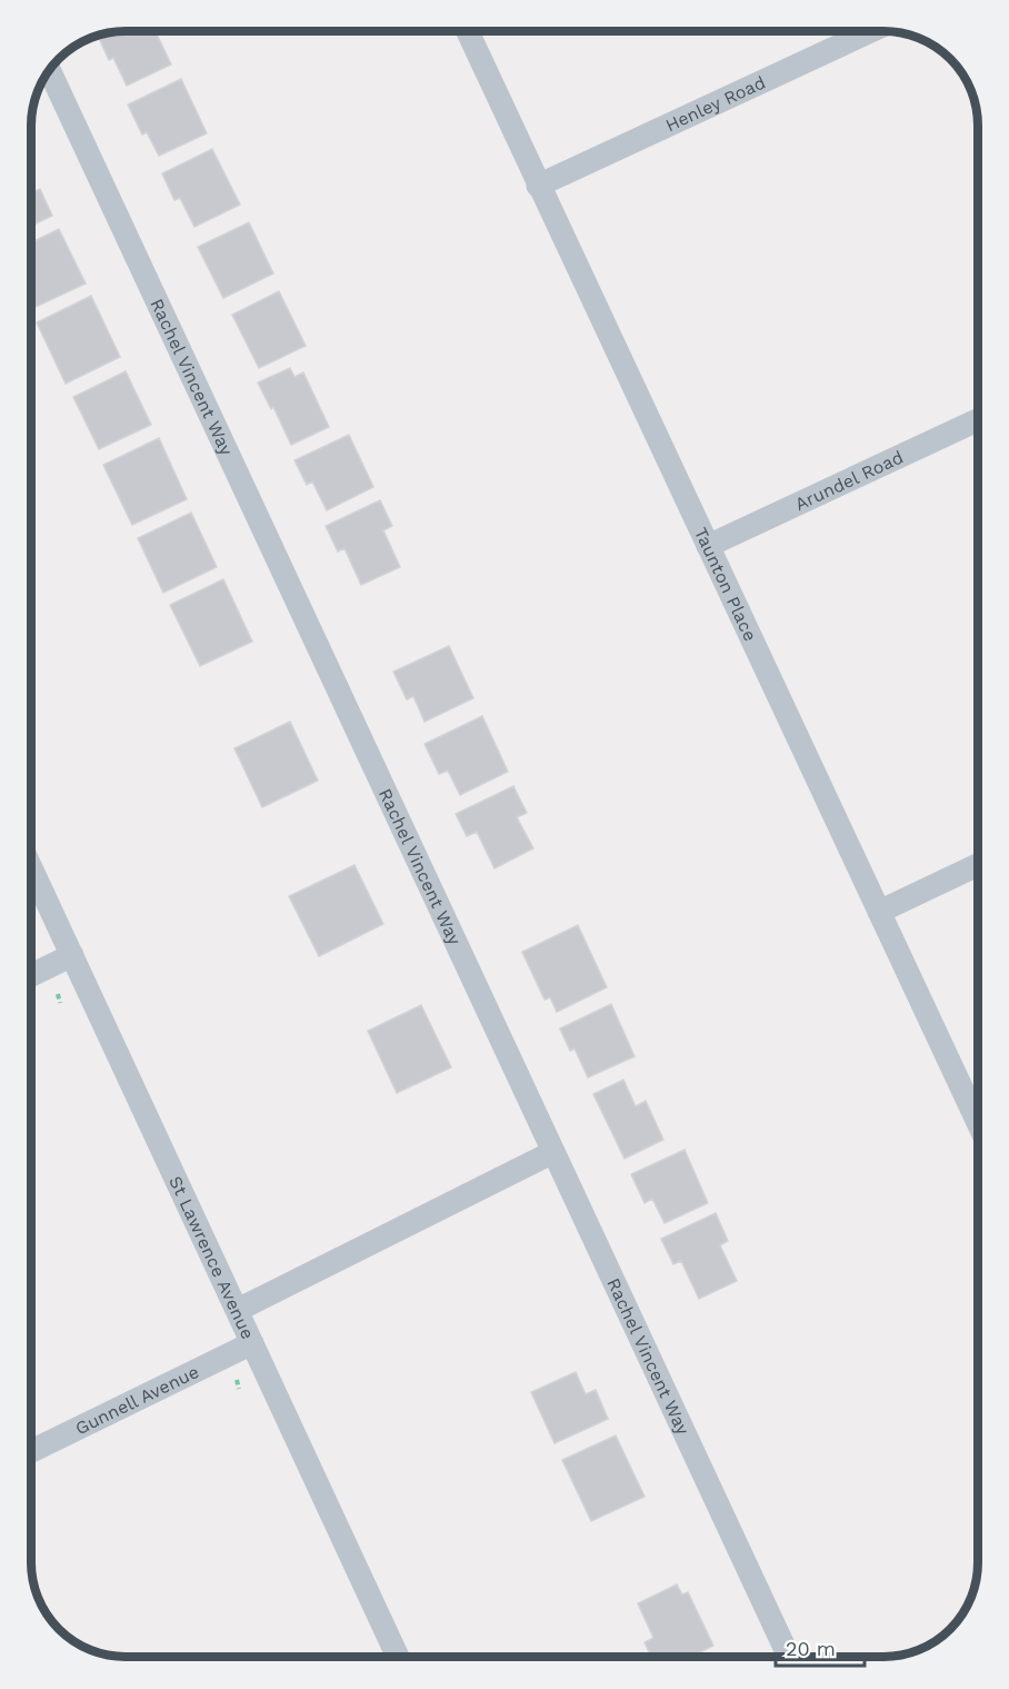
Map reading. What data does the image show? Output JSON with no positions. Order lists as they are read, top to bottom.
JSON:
{
  "streets": {
    "street": [
      "Henley Road",
      "Rachel Vincent Way",
      "Arundel Road",
      "Taunton Place",
      "St Lawrence Avenue",
      "Gunnell Avenue"
    ]
  },
  "crossings": [
    ["Henley Road", "Taunton Place"],
    ["Arundel Road", "Taunton Place"],
    ["St Lawrence Avenue", "Gunnell Avenue"]
  ],
  "scale_bar": "20 m"
}
